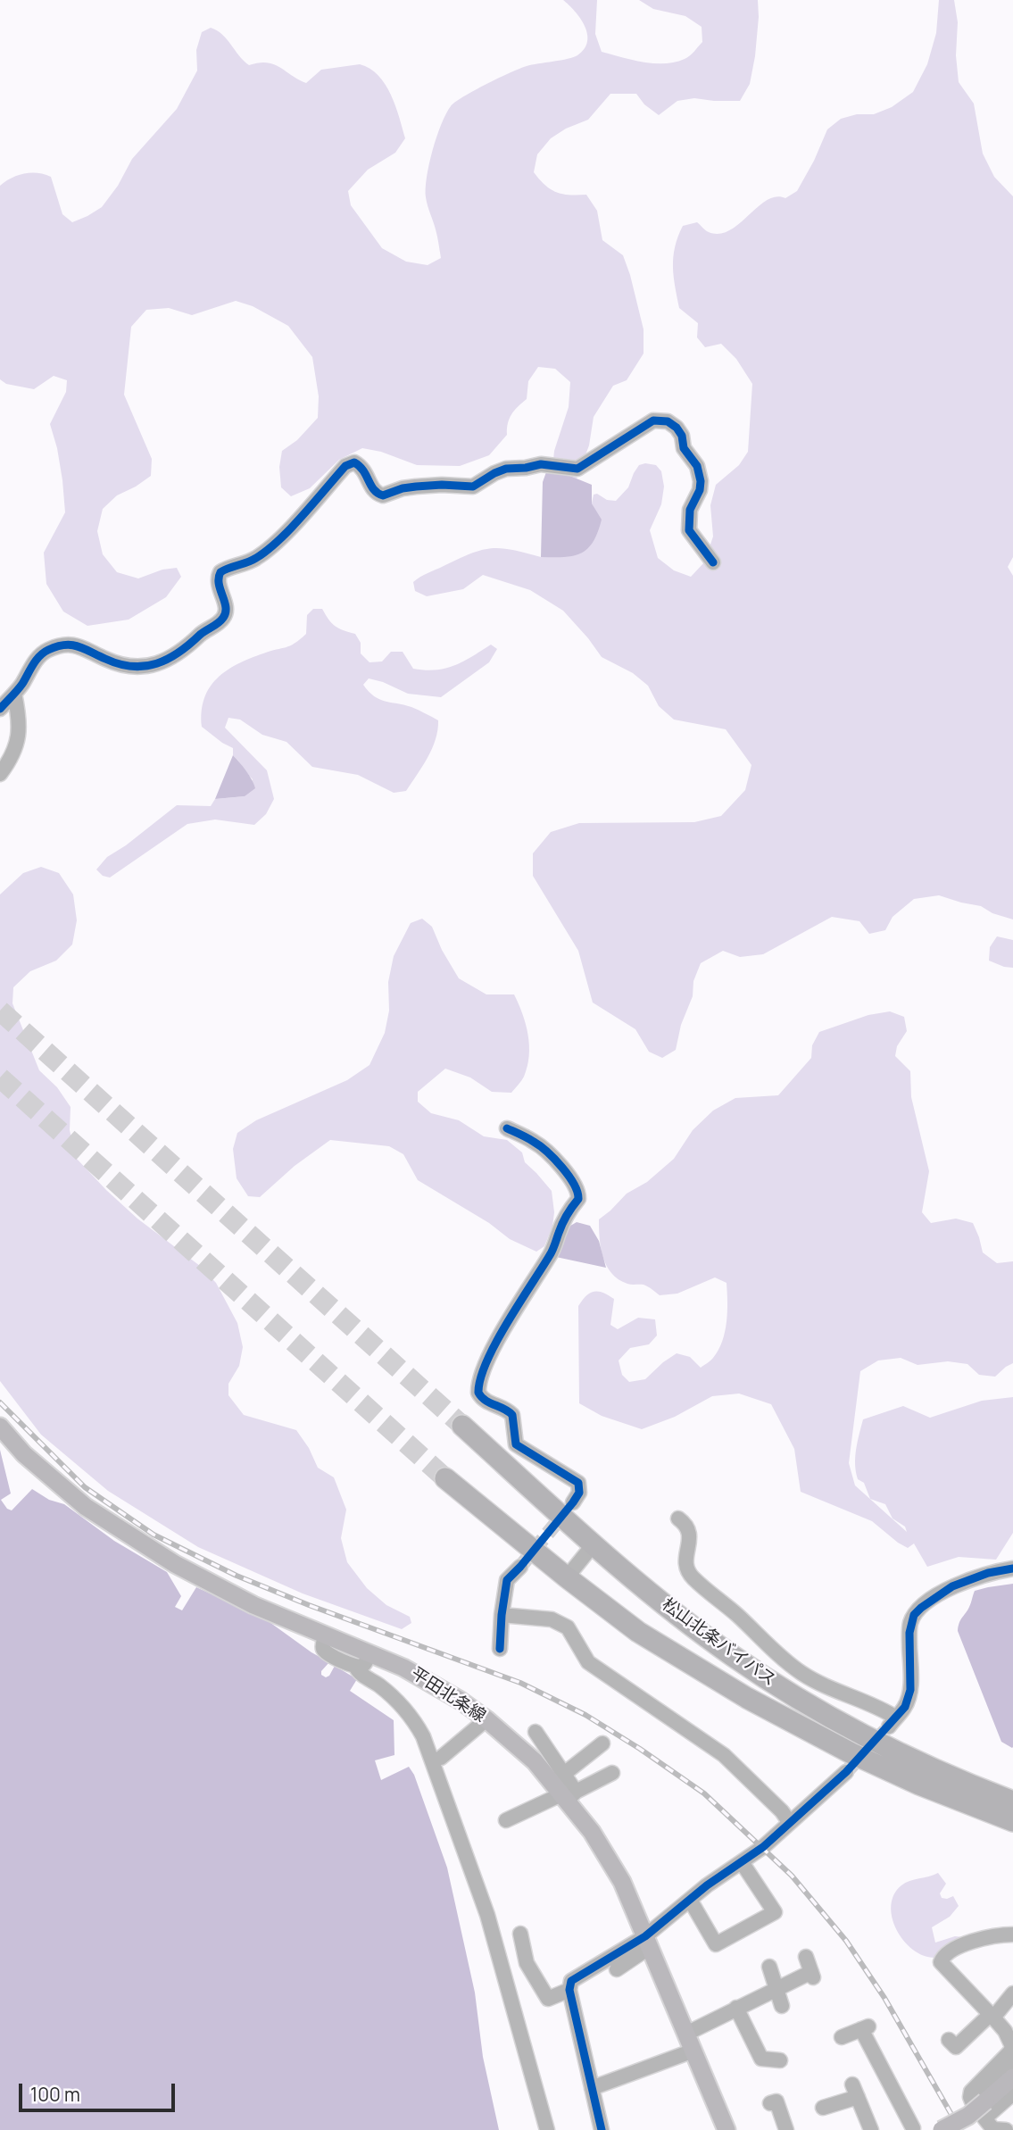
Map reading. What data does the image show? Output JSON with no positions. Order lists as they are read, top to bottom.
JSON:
{
  "streets": {
    "highway": ["松山北条バイパス"],
    "main road": ["平田北条線"]
  },
  "scale_bar": "100 m"
}
